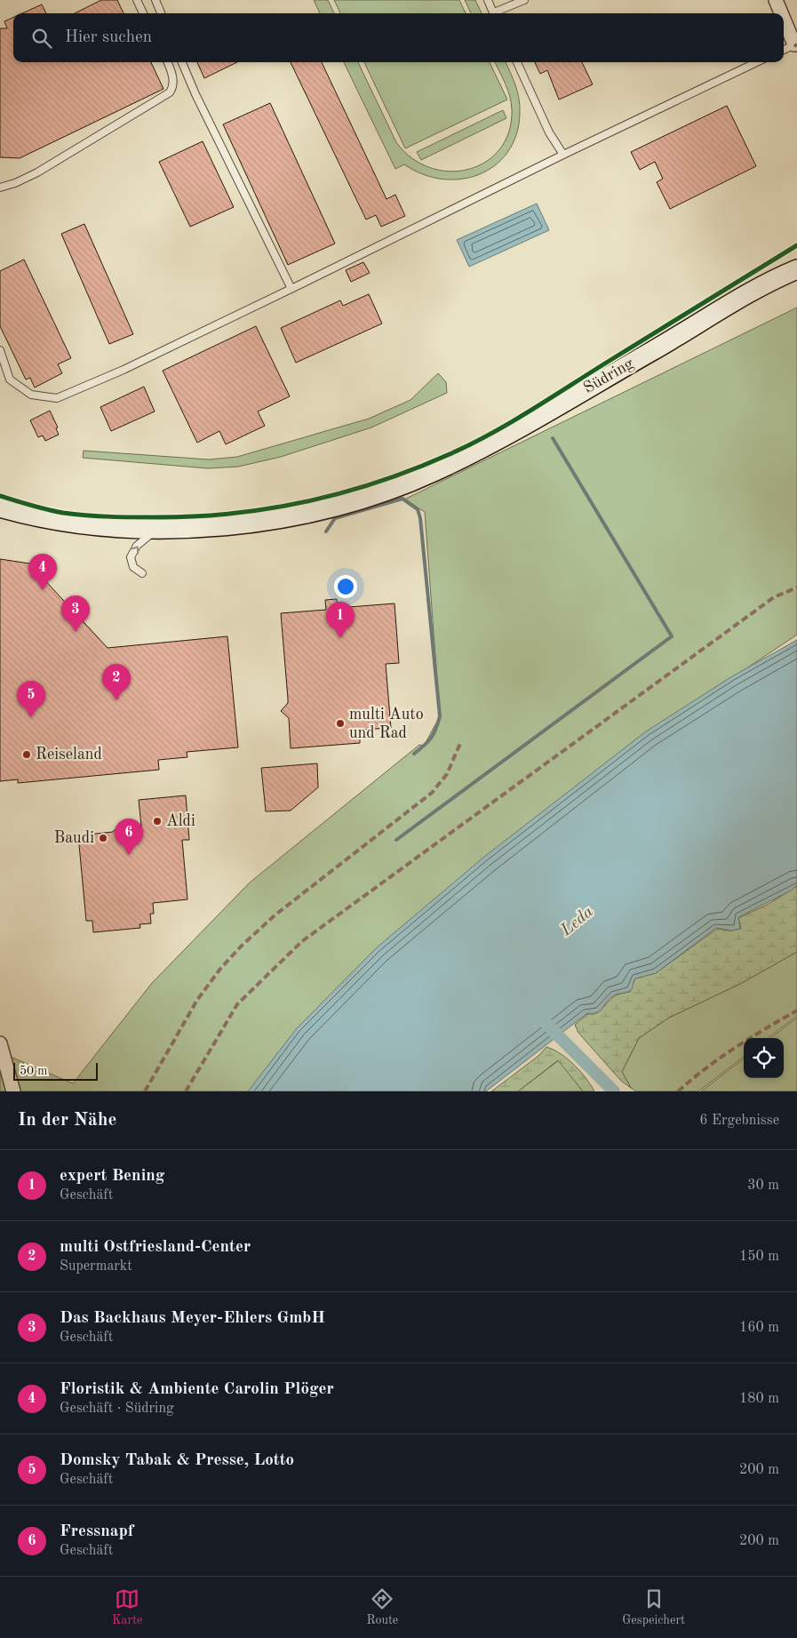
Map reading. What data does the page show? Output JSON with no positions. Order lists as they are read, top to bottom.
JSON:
{
  "streets": {
    "main road": ["Südring"]
  },
  "water": ["Leda"],
  "places": [
    "multi Auto und Rad",
    "Reiseland",
    "Aldi",
    "Baudi"
  ],
  "scale_bar": "50 m",
  "page": {
    "search": "Hier suchen",
    "pins": [
      "4",
      "3",
      "1",
      "2",
      "5",
      "6"
    ],
    "scale": "50 m",
    "heading": ["In der Nähe", "6 Ergebnisse"],
    "list": [
      {
        "mark": "1",
        "name": "expert Bening",
        "note": "Geschäft",
        "value": "30 m"
      },
      {
        "mark": "2",
        "name": "multi Ostfriesland-Center",
        "note": "Supermarkt",
        "value": "150 m"
      },
      {
        "mark": "3",
        "name": "Das Backhaus Meyer-Ehlers GmbH",
        "note": "Geschäft",
        "value": "160 m"
      },
      {
        "mark": "4",
        "name": "Floristik & Ambiente Carolin Plöger",
        "note": "Geschäft · Südring",
        "value": "180 m"
      },
      {
        "mark": "5",
        "name": "Domsky Tabak & Presse, Lotto",
        "note": "Geschäft",
        "value": "200 m"
      },
      {
        "mark": "6",
        "name": "Fressnapf",
        "note": "Geschäft",
        "value": "200 m"
      }
    ],
    "nav": ["Karte", "Route", "Gespeichert"]
  }
}
